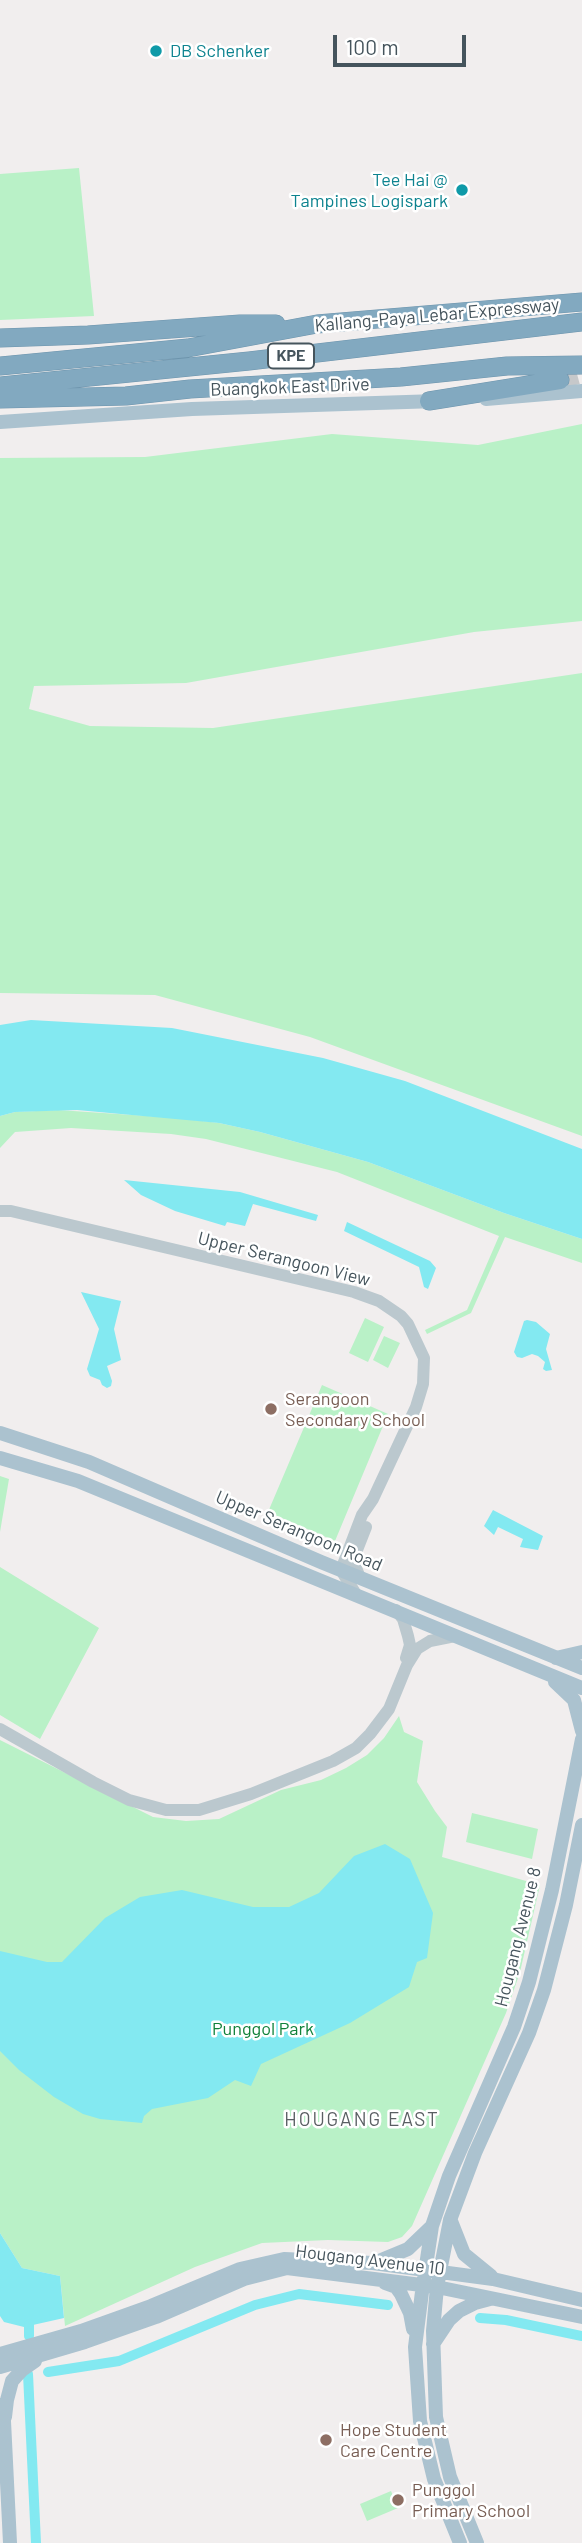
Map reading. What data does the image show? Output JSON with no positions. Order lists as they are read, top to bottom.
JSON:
{
  "streets": {
    "highway": ["Kallang-Paya Lebar Expressway", "KPE"],
    "main road": [
      "Buangkok East Drive",
      "Upper Serangoon Road",
      "Hougang Avenue 8",
      "Hougang Avenue 10"
    ],
    "street": ["Upper Serangoon View"]
  },
  "crossings": [
    ["Upper Serangoon View", "Upper Serangoon Road"],
    ["Hougang Avenue 8", "Hougang Avenue 10"]
  ],
  "districts": ["HOUGANG EAST"],
  "parks": ["Punggol Park"],
  "places": [
    "DB Schenker",
    "Tee Hai @ Tampines Logispark",
    "Serangoon Secondary School",
    "Hope Student Care Centre",
    "Punggol Primary School"
  ],
  "scale_bar": "100 m"
}
